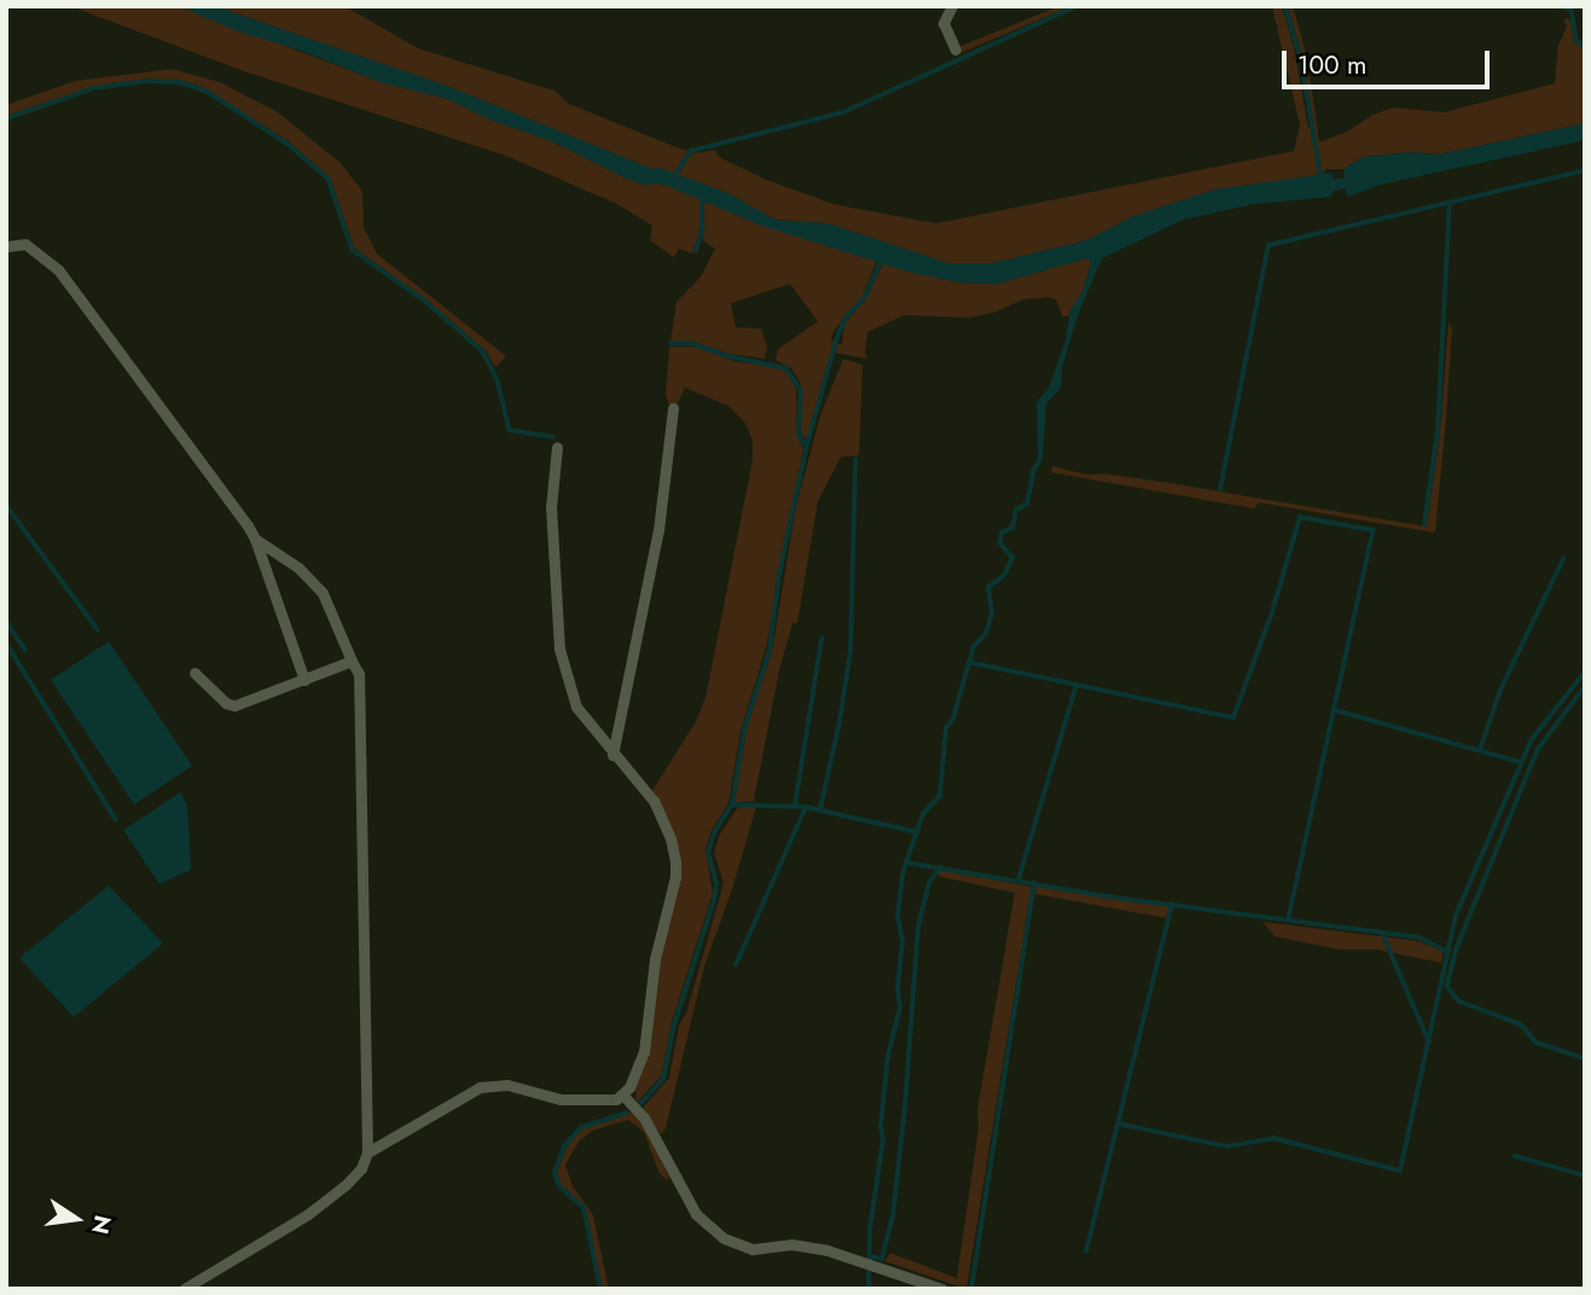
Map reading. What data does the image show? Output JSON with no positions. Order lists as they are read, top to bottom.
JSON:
{
  "scale_bar": "100 m",
  "north": "right"
}
